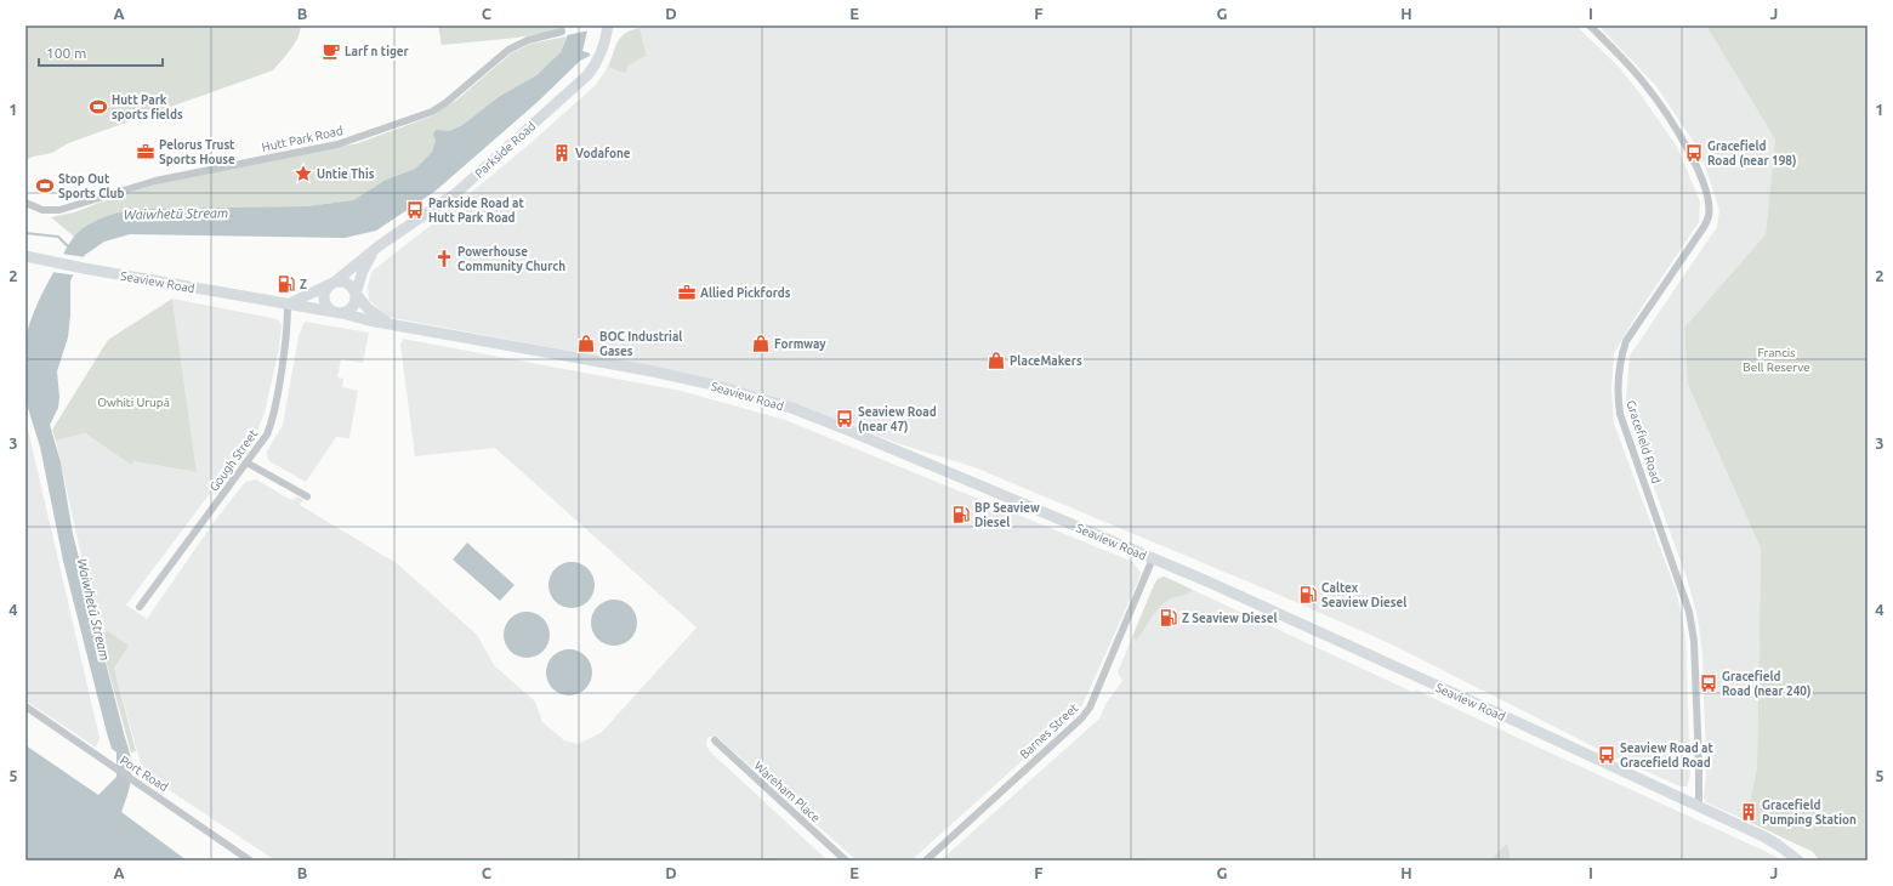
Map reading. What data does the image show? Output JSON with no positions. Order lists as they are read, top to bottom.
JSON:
{
  "streets": {
    "main road": ["Parkside Road", "Seaview Road"],
    "street": [
      "Hutt Park Road",
      "Gracefield Road",
      "Gough Street",
      "Barnes Street",
      "Port Road",
      "Wareham Place"
    ]
  },
  "crossings": [
    ["Parkside Road", "Seaview Road"],
    ["Seaview Road", "Gracefield Road"],
    ["Seaview Road", "Gough Street"],
    ["Seaview Road", "Barnes Street"]
  ],
  "water": ["Waiwhetū Stream"],
  "parks": ["Francis Bell Reserve", "Owhiti Urupā"],
  "places": {
    "cafe": ["Larf n tiger"],
    "sports": ["Hutt Park sports fields", "Stop Out Sports Club"],
    "office": ["Pelorus Trust Sports House", "Allied Pickfords"],
    "building": ["Vodafone", "Gracefield Pumping Station"],
    "bus stop": [
      "Gracefield Road (near 198)",
      "Parkside Road at Hutt Park Road",
      "Seaview Road (near 47)",
      "Gracefield Road (near 240)",
      "Seaview Road at Gracefield Road"
    ],
    "place": ["Untie This"],
    "church": ["Powerhouse Community Church"],
    "fuel station": [
      "Z",
      "BP Seaview Diesel",
      "Caltex Seaview Diesel",
      "Z Seaview Diesel"
    ],
    "shop": ["BOC Industrial Gases", "Formway", "PlaceMakers"]
  },
  "scale_bar": "100 m",
  "grid": {
    "columns": [
      "A",
      "B",
      "C",
      "D",
      "E",
      "F",
      "G",
      "H",
      "I",
      "J"
    ],
    "rows": [
      "1",
      "2",
      "3",
      "4",
      "5"
    ]
  }
}
